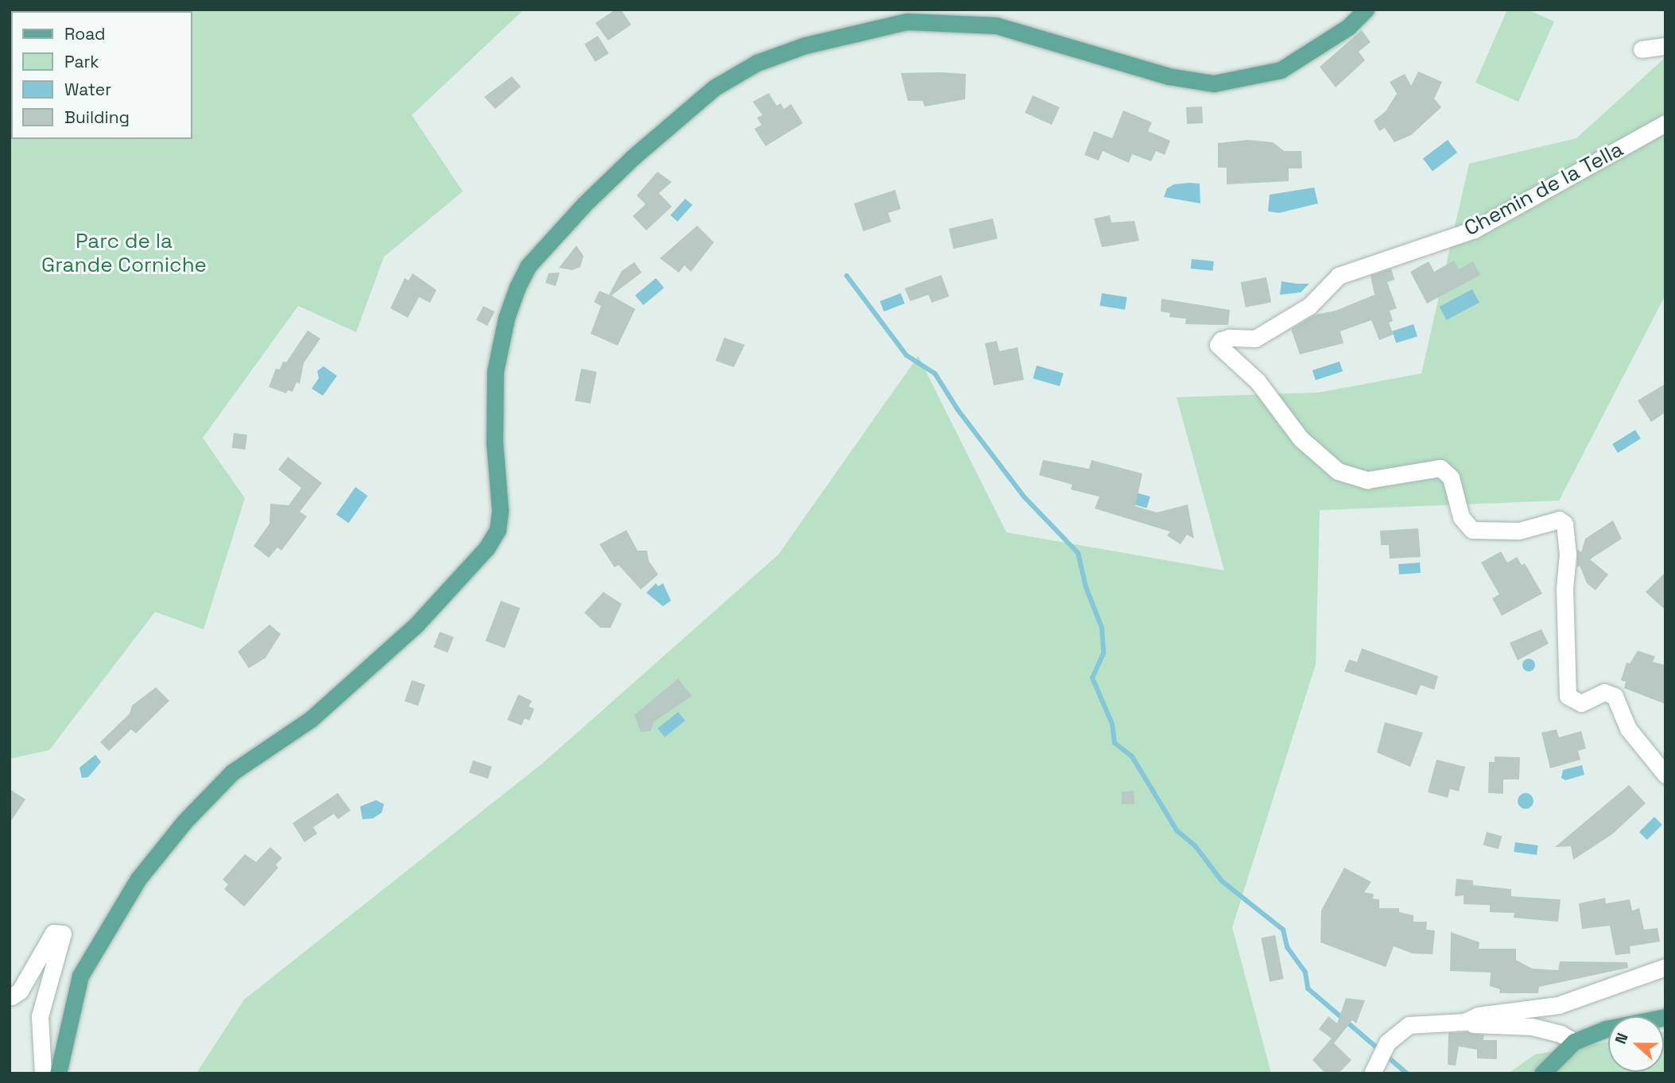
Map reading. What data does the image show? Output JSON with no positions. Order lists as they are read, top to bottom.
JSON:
{
  "streets": {
    "street": ["Chemin de la Tella"]
  },
  "parks": ["Parc de la Grande Corniche"],
  "legend": [
    "Road",
    "Park",
    "Water",
    "Building"
  ],
  "north": "left"
}
